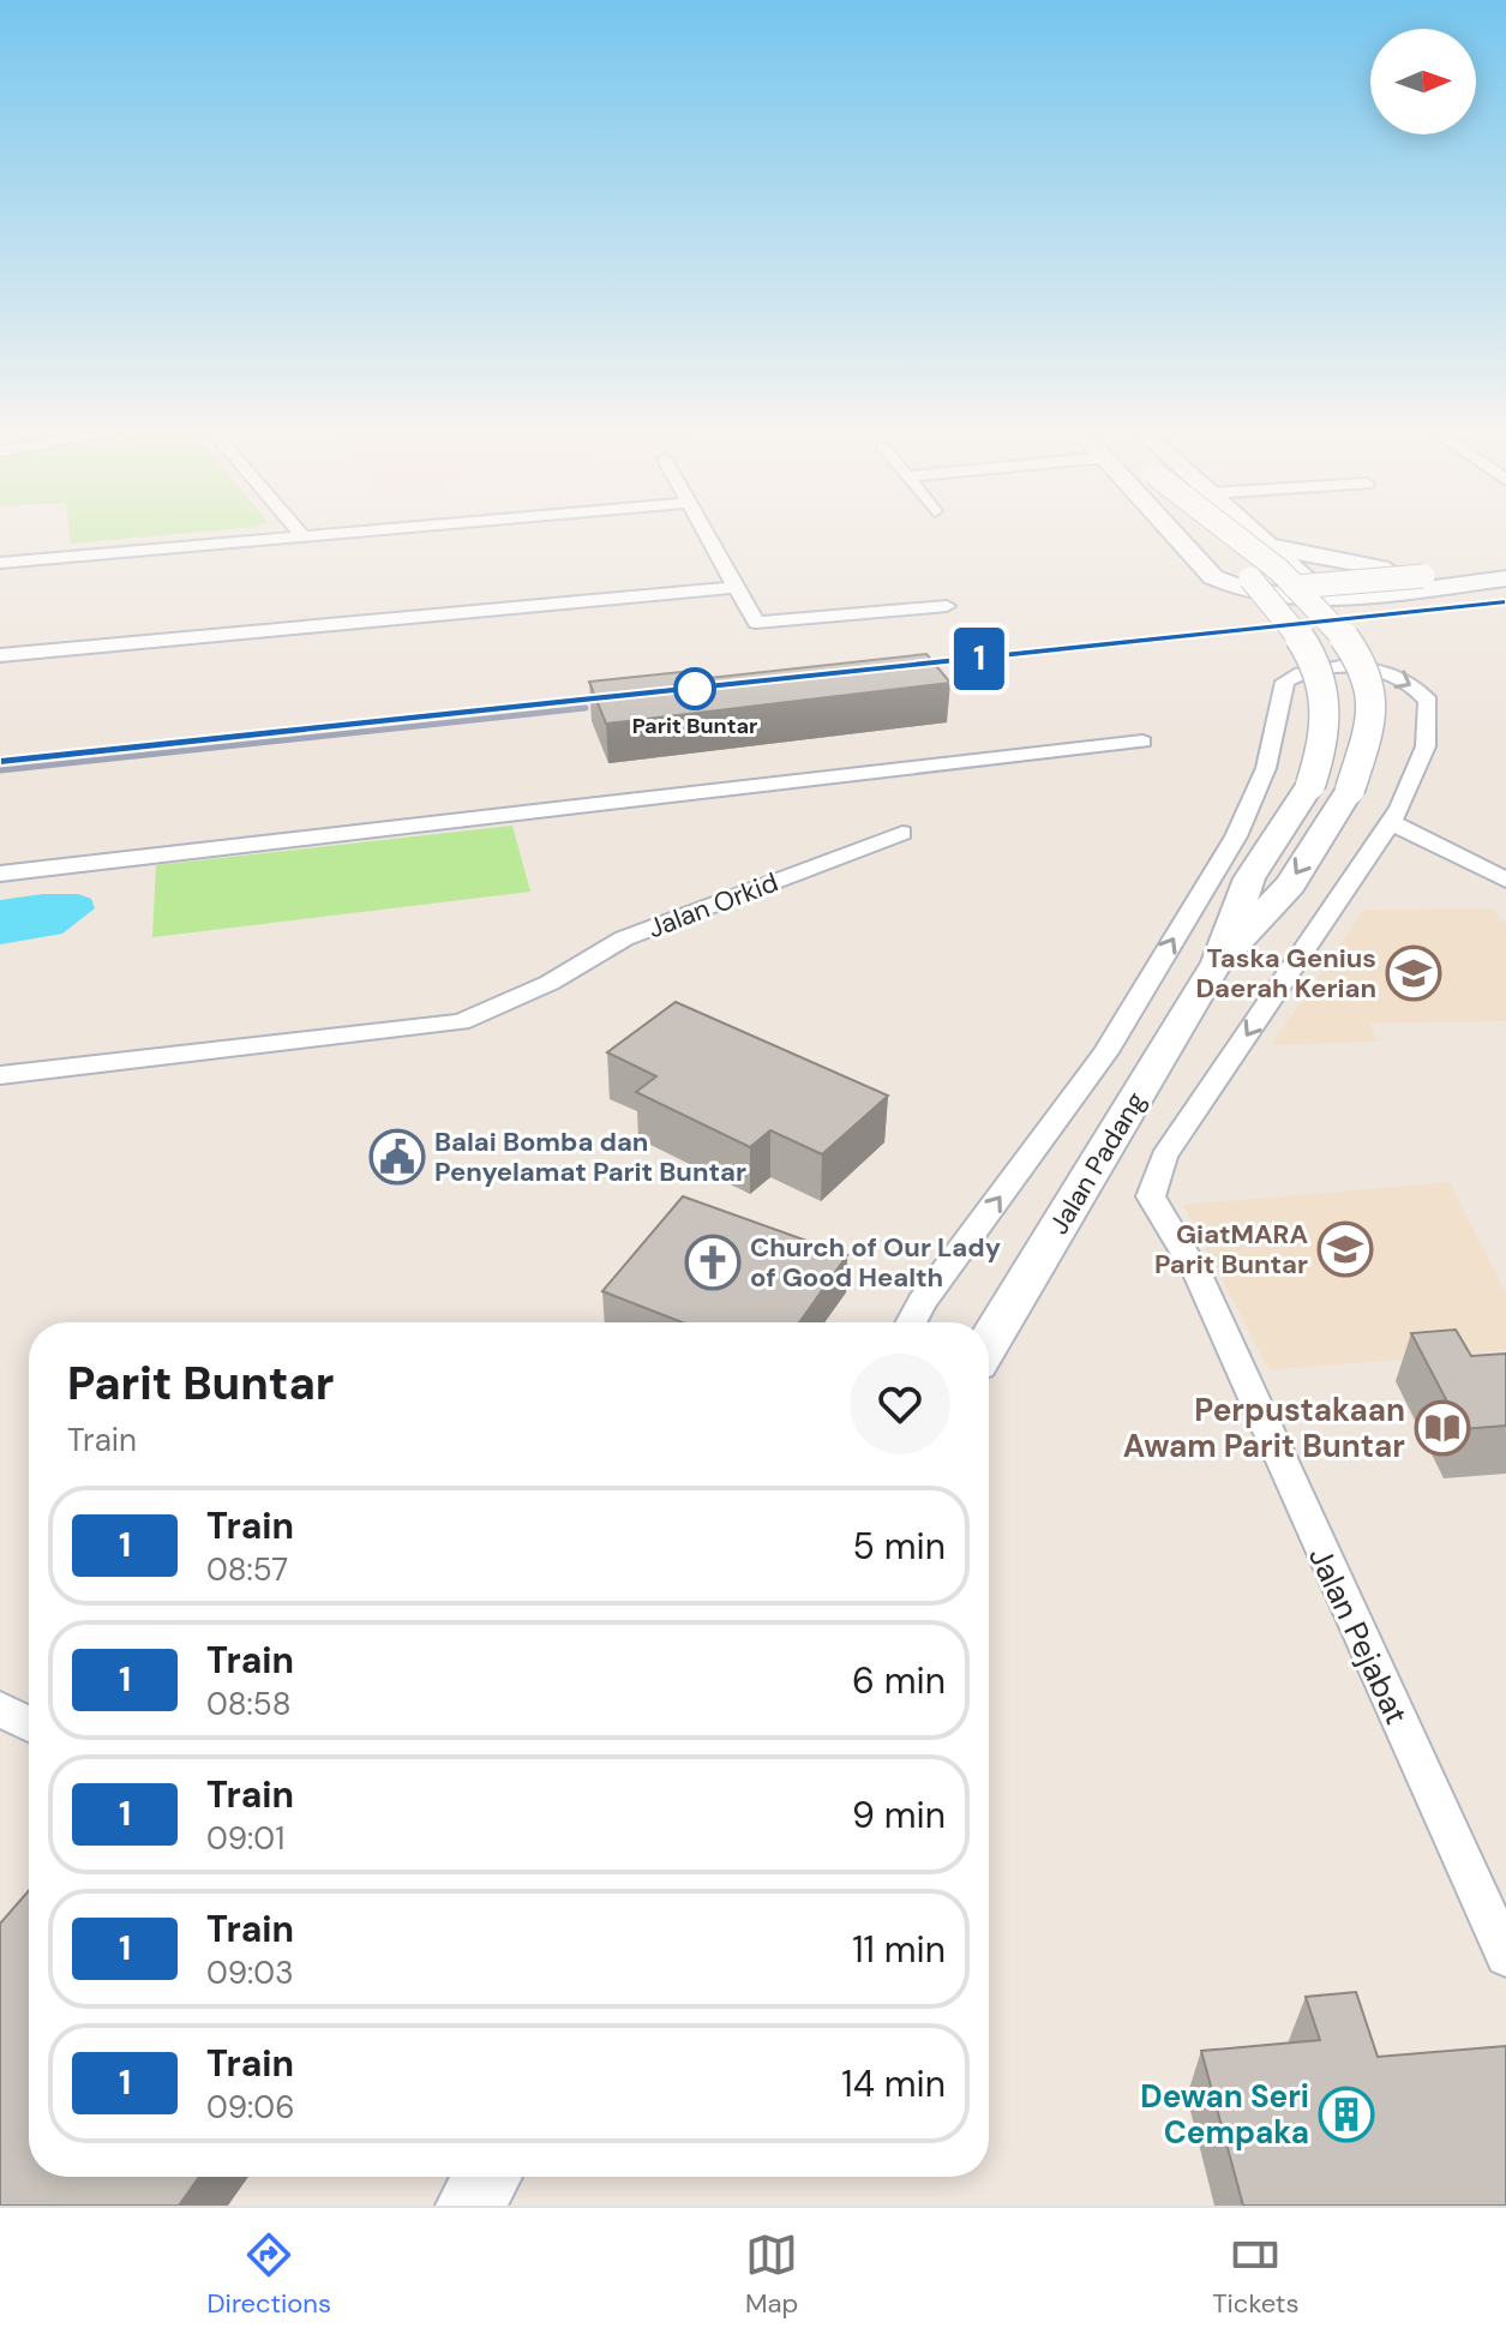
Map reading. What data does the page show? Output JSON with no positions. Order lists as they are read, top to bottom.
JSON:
{
  "streets": {
    "street": ["Jalan Orkid", "Jalan Padang", "Jalan Pejabat"]
  },
  "one_way": ["Jalan Pejabat"],
  "places": {
    "other": ["Parit Buntar"],
    "school or university": ["Taska Genius Daerah Kerian", "GiatMARA Parit Buntar"],
    "public building": ["Balai Bomba dan Penyelamat Parit Buntar"],
    "church": ["Church of Our Lady of Good Health"],
    "library": ["Perpustakaan Awam Parit Buntar"],
    "building": ["Dewan Seri Cempaka"]
  },
  "north": "right",
  "page": {
    "on_map": "1",
    "heading": ["Parit Buntar", "Train"],
    "list": [
      {
        "mark": "1",
        "name": "Train",
        "note": "08:57",
        "value": "5 min"
      },
      {
        "mark": "1",
        "name": "Train",
        "note": "08:58",
        "value": "6 min"
      },
      {
        "mark": "1",
        "name": "Train",
        "note": "09:01",
        "value": "9 min"
      },
      {
        "mark": "1",
        "name": "Train",
        "note": "09:03",
        "value": "11 min"
      },
      {
        "mark": "1",
        "name": "Train",
        "note": "09:06",
        "value": "14 min"
      }
    ],
    "tabs": ["Directions", "Map", "Tickets"]
  }
}
